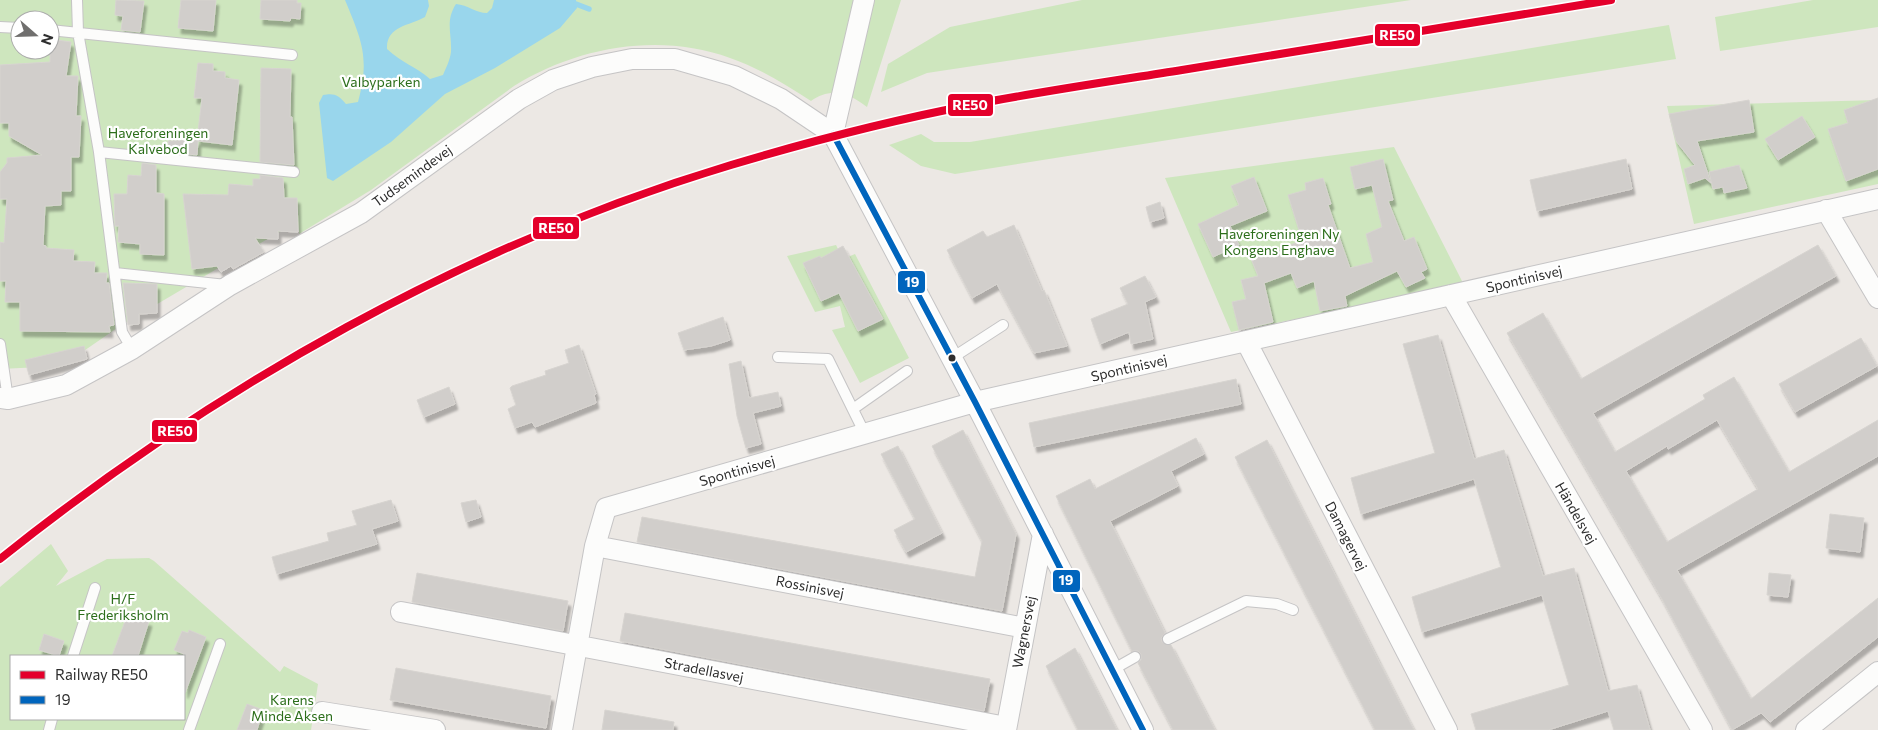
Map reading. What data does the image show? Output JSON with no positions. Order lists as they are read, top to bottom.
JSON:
{
  "streets": {
    "street": [
      "Tudsemindevej",
      "Spontinisvej",
      "Händelsvej",
      "Damagervej",
      "Rossinisvej",
      "Wagnersvej",
      "Stradellasvej"
    ]
  },
  "crossings": [
    ["Spontinisvej", "Händelsvej"],
    ["Spontinisvej", "Damagervej"],
    ["Spontinisvej", "Rossinisvej"],
    ["Spontinisvej", "Stradellasvej"],
    ["Rossinisvej", "Wagnersvej"],
    ["Wagnersvej", "Stradellasvej"]
  ],
  "parks": [
    "Valbyparken",
    "Haveforeningen Kalvebod",
    "Haveforeningen Ny Kongens Enghave",
    "H/F Frederiksholm",
    "Karens Minde Aksen"
  ],
  "lines": ["rail line RE50", "transit line 19"],
  "legend": ["Railway RE50", "19"],
  "north": "right"
}
